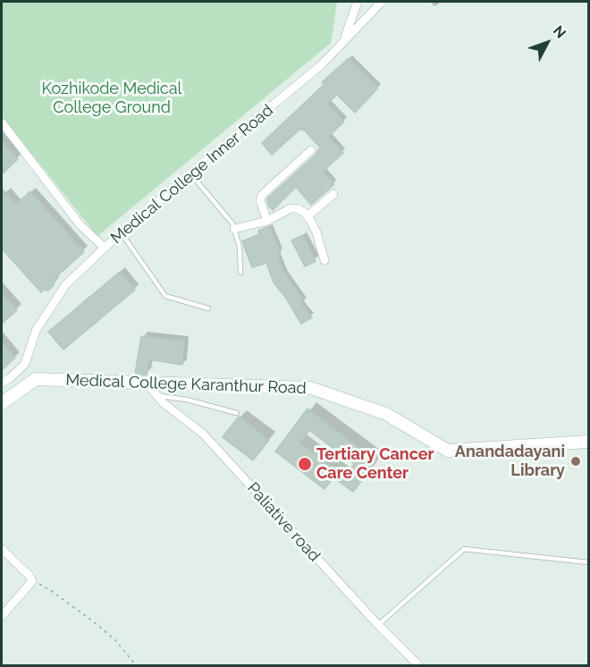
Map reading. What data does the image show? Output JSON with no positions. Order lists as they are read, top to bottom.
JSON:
{
  "streets": {
    "main road": ["Medical College Karanthur Road"],
    "street": ["Medical College Inner Road", "Paliative road"]
  },
  "crossings": [
    ["Medical College Karanthur Road", "Paliative road"]
  ],
  "parks": ["Kozhikode Medical College Ground"],
  "places": ["Anandadayani Library", "Tertiary Cancer Care Center"],
  "north": "top right"
}
